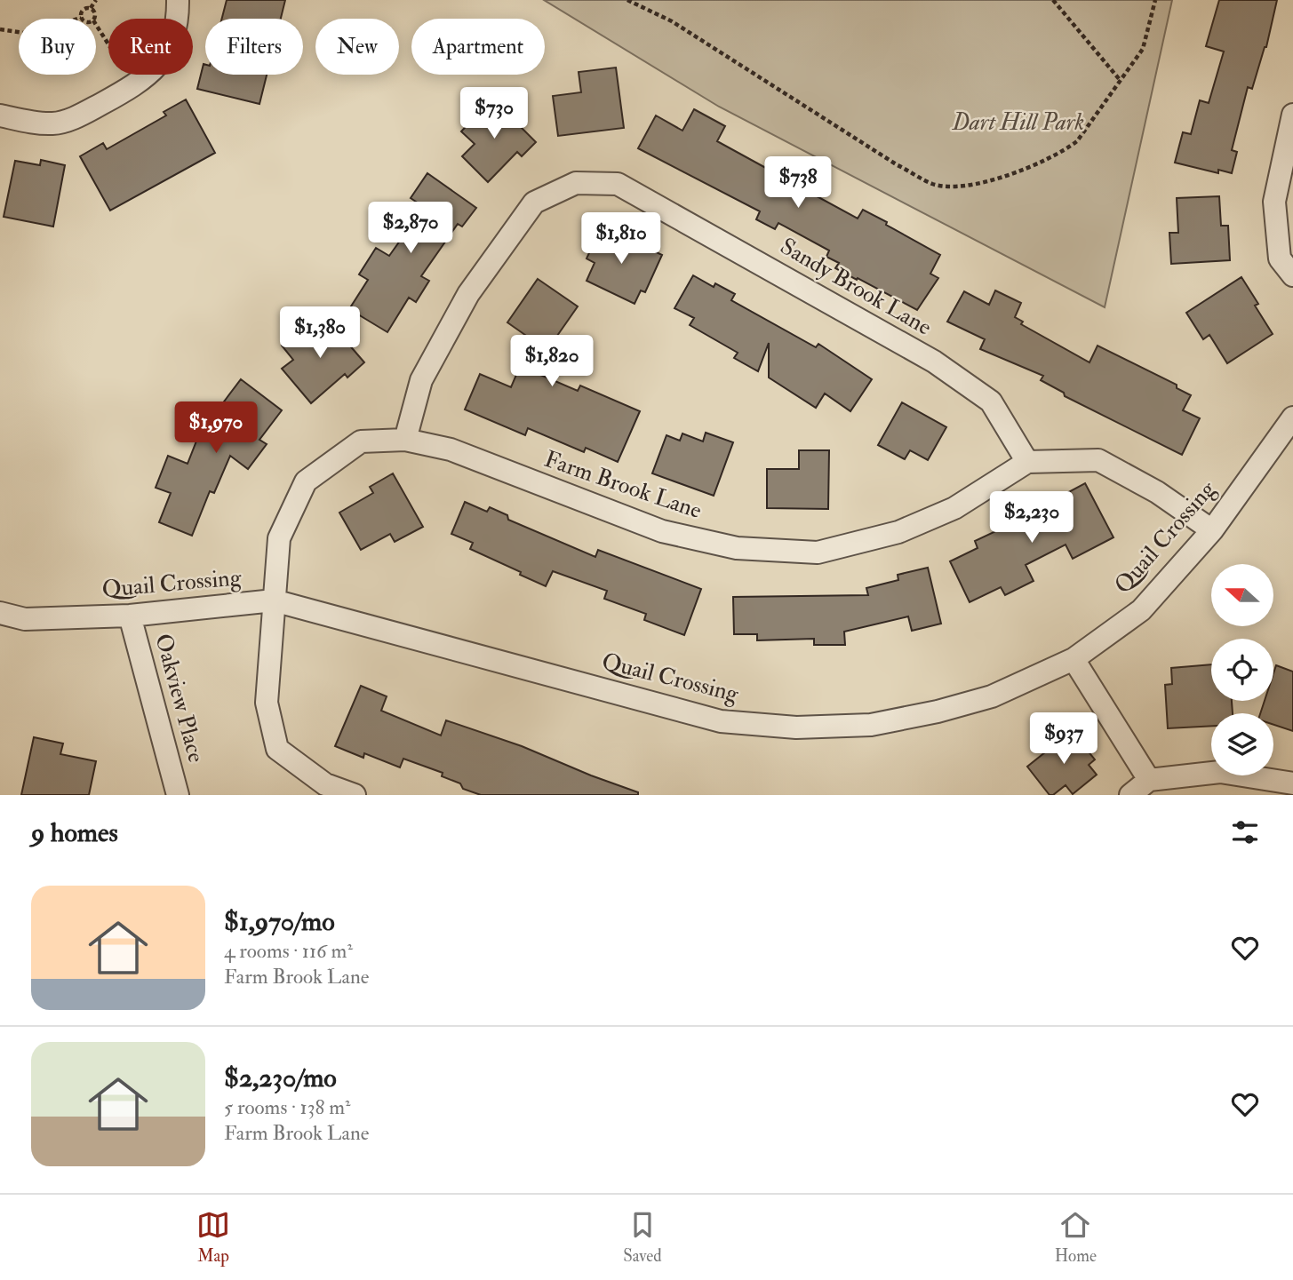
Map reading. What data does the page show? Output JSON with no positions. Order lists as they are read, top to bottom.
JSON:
{
  "streets": {
    "street": [
      "Sandy Brook Lane",
      "Farm Brook Lane",
      "Quail Crossing",
      "Oakview Place"
    ]
  },
  "crossings": [
    ["Sandy Brook Lane", "Farm Brook Lane"],
    ["Farm Brook Lane", "Quail Crossing"],
    ["Quail Crossing", "Oakview Place"]
  ],
  "parks": ["Dart Hill Park"],
  "north": "left",
  "page": {
    "chip": [
      "Buy",
      "Rent",
      "Filters",
      "New",
      "Apartment"
    ],
    "price": [
      "$730",
      "$738",
      "$2,870",
      "$1,810",
      "$1,380",
      "$1,820",
      "$1,970",
      "$2,230",
      "$937"
    ],
    "heading": "9 homes",
    "list": [
      {
        "name": "$1,970/mo",
        "note": "4 rooms · 116 m² · Farm Brook Lane"
      },
      {
        "name": "$2,230/mo",
        "note": "5 rooms · 138 m² · Farm Brook Lane"
      }
    ],
    "tabs": ["Map", "Saved", "Home"]
  }
}
